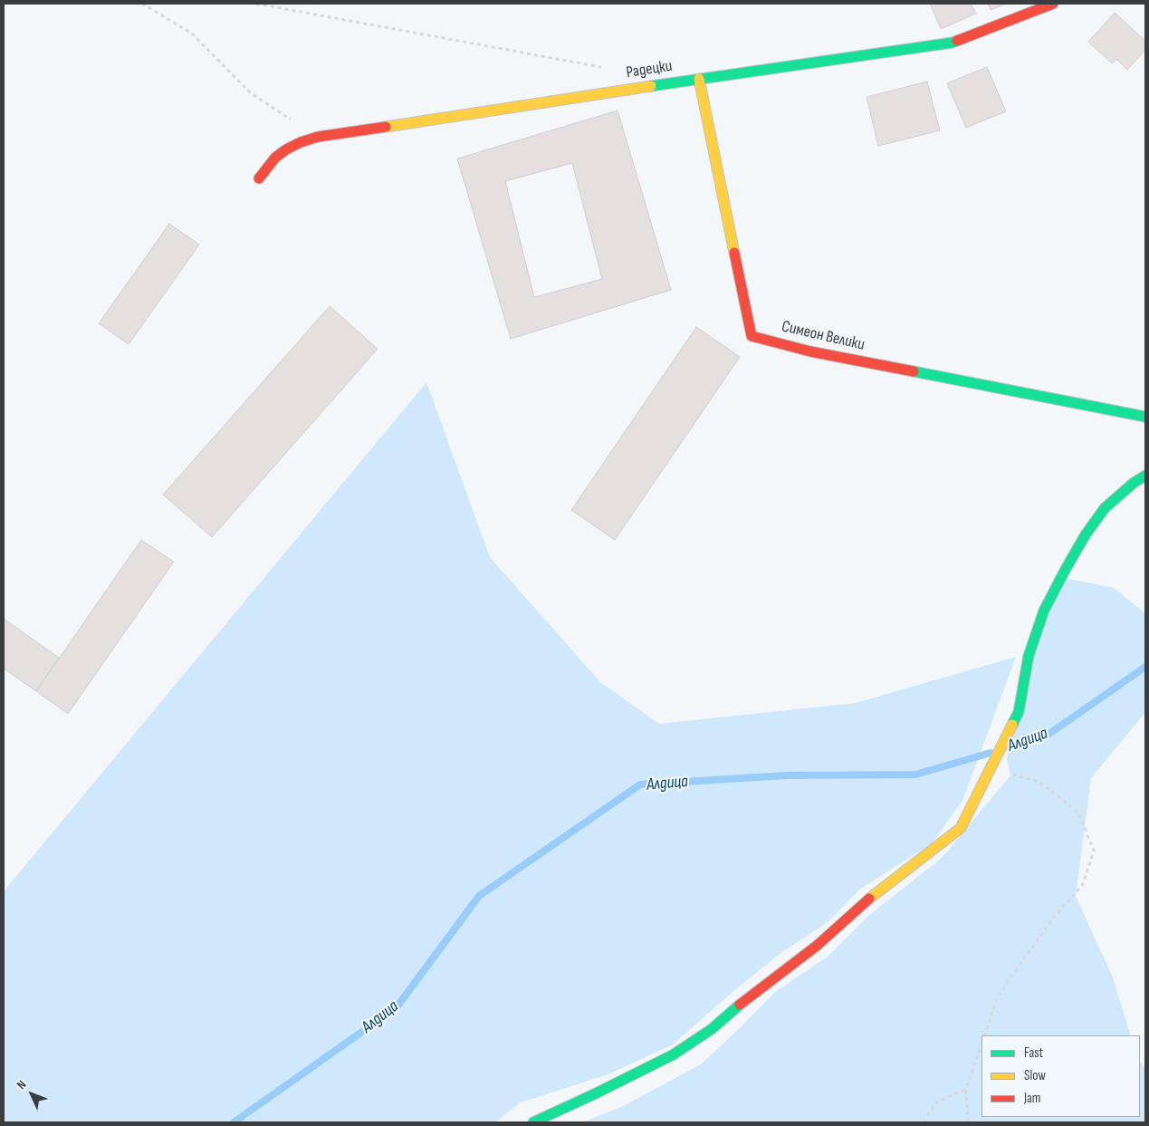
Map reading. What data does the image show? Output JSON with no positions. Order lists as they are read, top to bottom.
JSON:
{
  "streets": {
    "street": ["Радецки", "Симеон Велики"]
  },
  "crossings": [
    ["Радецки", "Симеон Велики"]
  ],
  "water": ["Алдица"],
  "legend": ["Fast", "Slow", "Jam"],
  "north": "top left"
}
